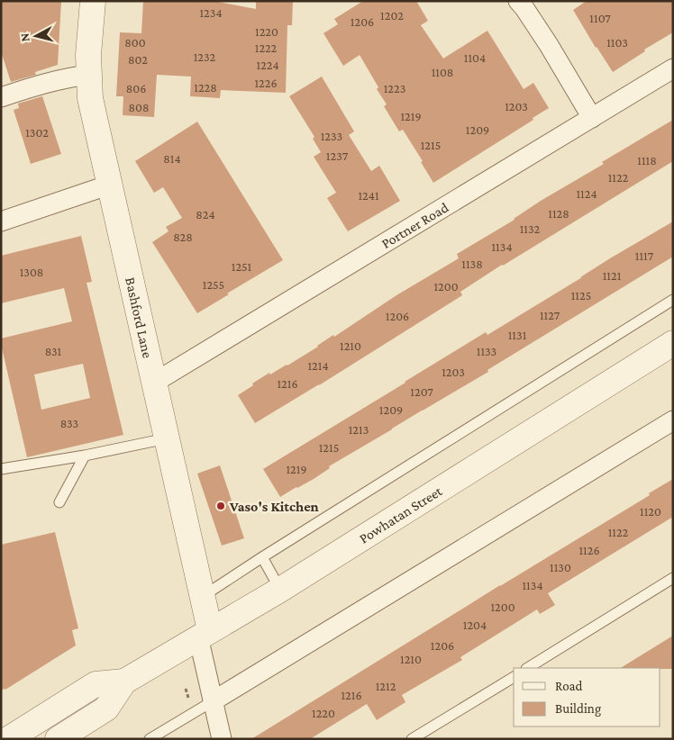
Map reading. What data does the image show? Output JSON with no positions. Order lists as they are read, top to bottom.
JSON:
{
  "streets": {
    "street": ["Portner Road", "Bashford Lane", "Powhatan Street"]
  },
  "crossings": [
    ["Portner Road", "Bashford Lane"],
    ["Bashford Lane", "Powhatan Street"]
  ],
  "places": ["Vaso's Kitchen"],
  "house_numbers": [
    "1234",
    "1202",
    "1107",
    "1206",
    "1220",
    "800",
    "1103",
    "1222",
    "1232",
    "1104",
    "802",
    "1224",
    "1108",
    "1226",
    "1228",
    "806",
    "1223",
    "1203",
    "808",
    "1219",
    "1209",
    "1302",
    "1233",
    "1215",
    "1237",
    "814",
    "1118",
    "1122",
    "1124",
    "1241",
    "1128",
    "824",
    "1132",
    "828",
    "1134",
    "1117",
    "1138",
    "1251",
    "1308",
    "1121",
    "1255",
    "1200",
    "1125",
    "1127",
    "1206",
    "1131",
    "1210",
    "831",
    "1133",
    "1214",
    "1203",
    "1216",
    "1207",
    "1209",
    "833",
    "1213",
    "1215",
    "1219",
    "1120",
    "1122",
    "1126",
    "1130",
    "1134",
    "1200",
    "1204",
    "1206",
    "1210",
    "1212",
    "1216",
    "1220"
  ],
  "legend": ["Road", "Building"],
  "north": "left"
}
